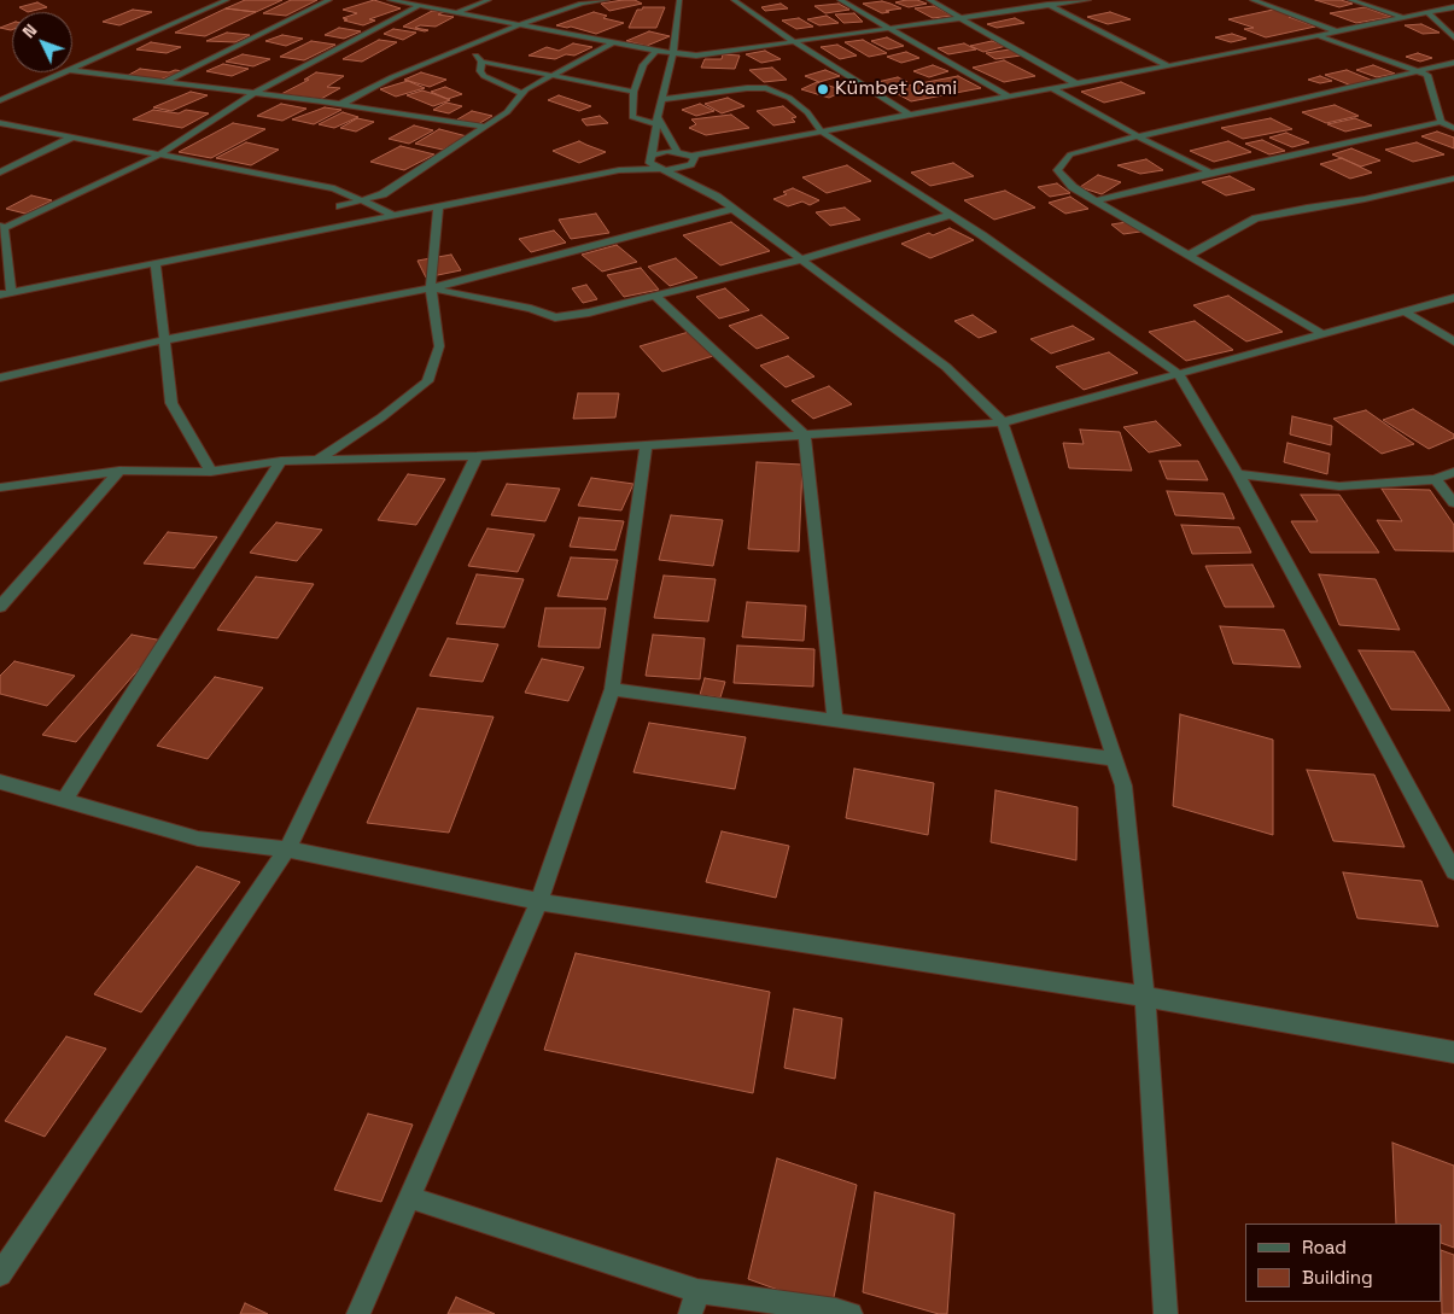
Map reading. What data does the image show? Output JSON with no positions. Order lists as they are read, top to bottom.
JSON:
{
  "places": ["Kümbet Cami"],
  "legend": ["Road", "Building"],
  "north": "top left"
}
